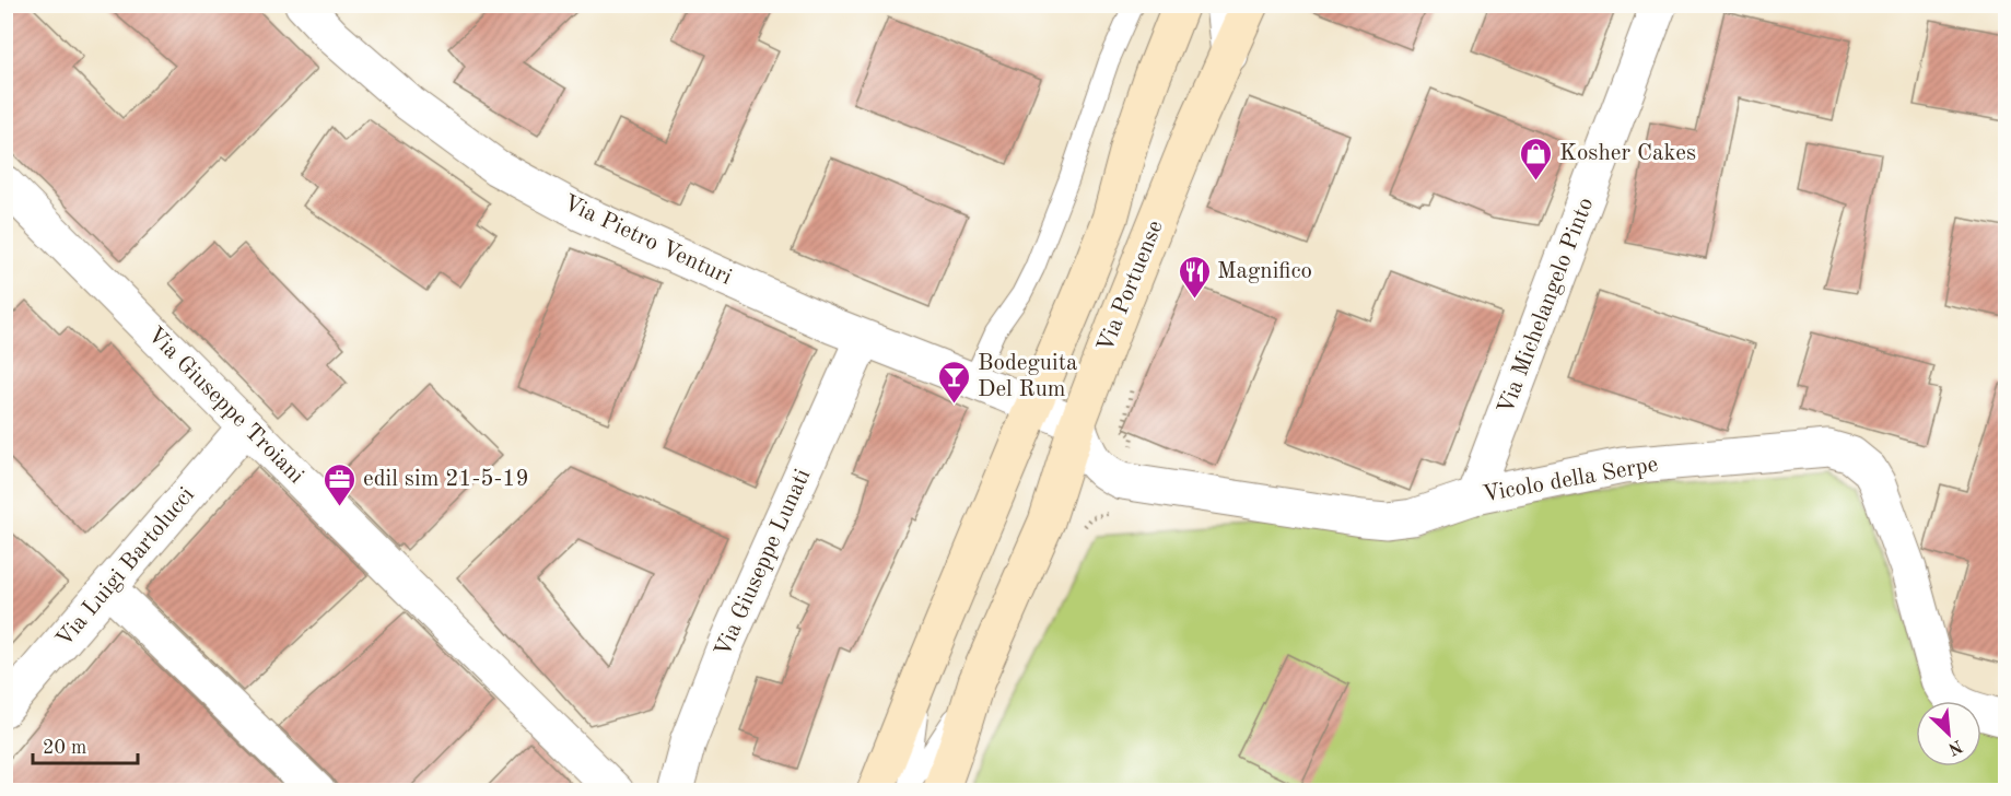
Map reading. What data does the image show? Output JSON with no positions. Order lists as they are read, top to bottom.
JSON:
{
  "streets": {
    "main road": ["Via Portuense"],
    "street": [
      "Via Pietro Venturi",
      "Via Michelangelo Pinto",
      "Via Giuseppe Troiani",
      "Vicolo della Serpe",
      "Via Giuseppe Lunati",
      "Via Luigi Bartolucci"
    ]
  },
  "crossings": [
    ["Via Pietro Venturi", "Via Portuense"],
    ["Via Pietro Venturi", "Vicolo della Serpe"],
    ["Via Pietro Venturi", "Via Giuseppe Lunati"],
    ["Via Portuense", "Vicolo della Serpe"],
    ["Via Michelangelo Pinto", "Vicolo della Serpe"],
    ["Via Giuseppe Troiani", "Via Luigi Bartolucci"]
  ],
  "places": {
    "shop": ["Kosher Cakes"],
    "restaurant": ["Magnifico"],
    "bar": ["Bodeguita Del Rum"],
    "office": ["edil sim 21-5-19"]
  },
  "scale_bar": "20 m",
  "north": "bottom right"
}
